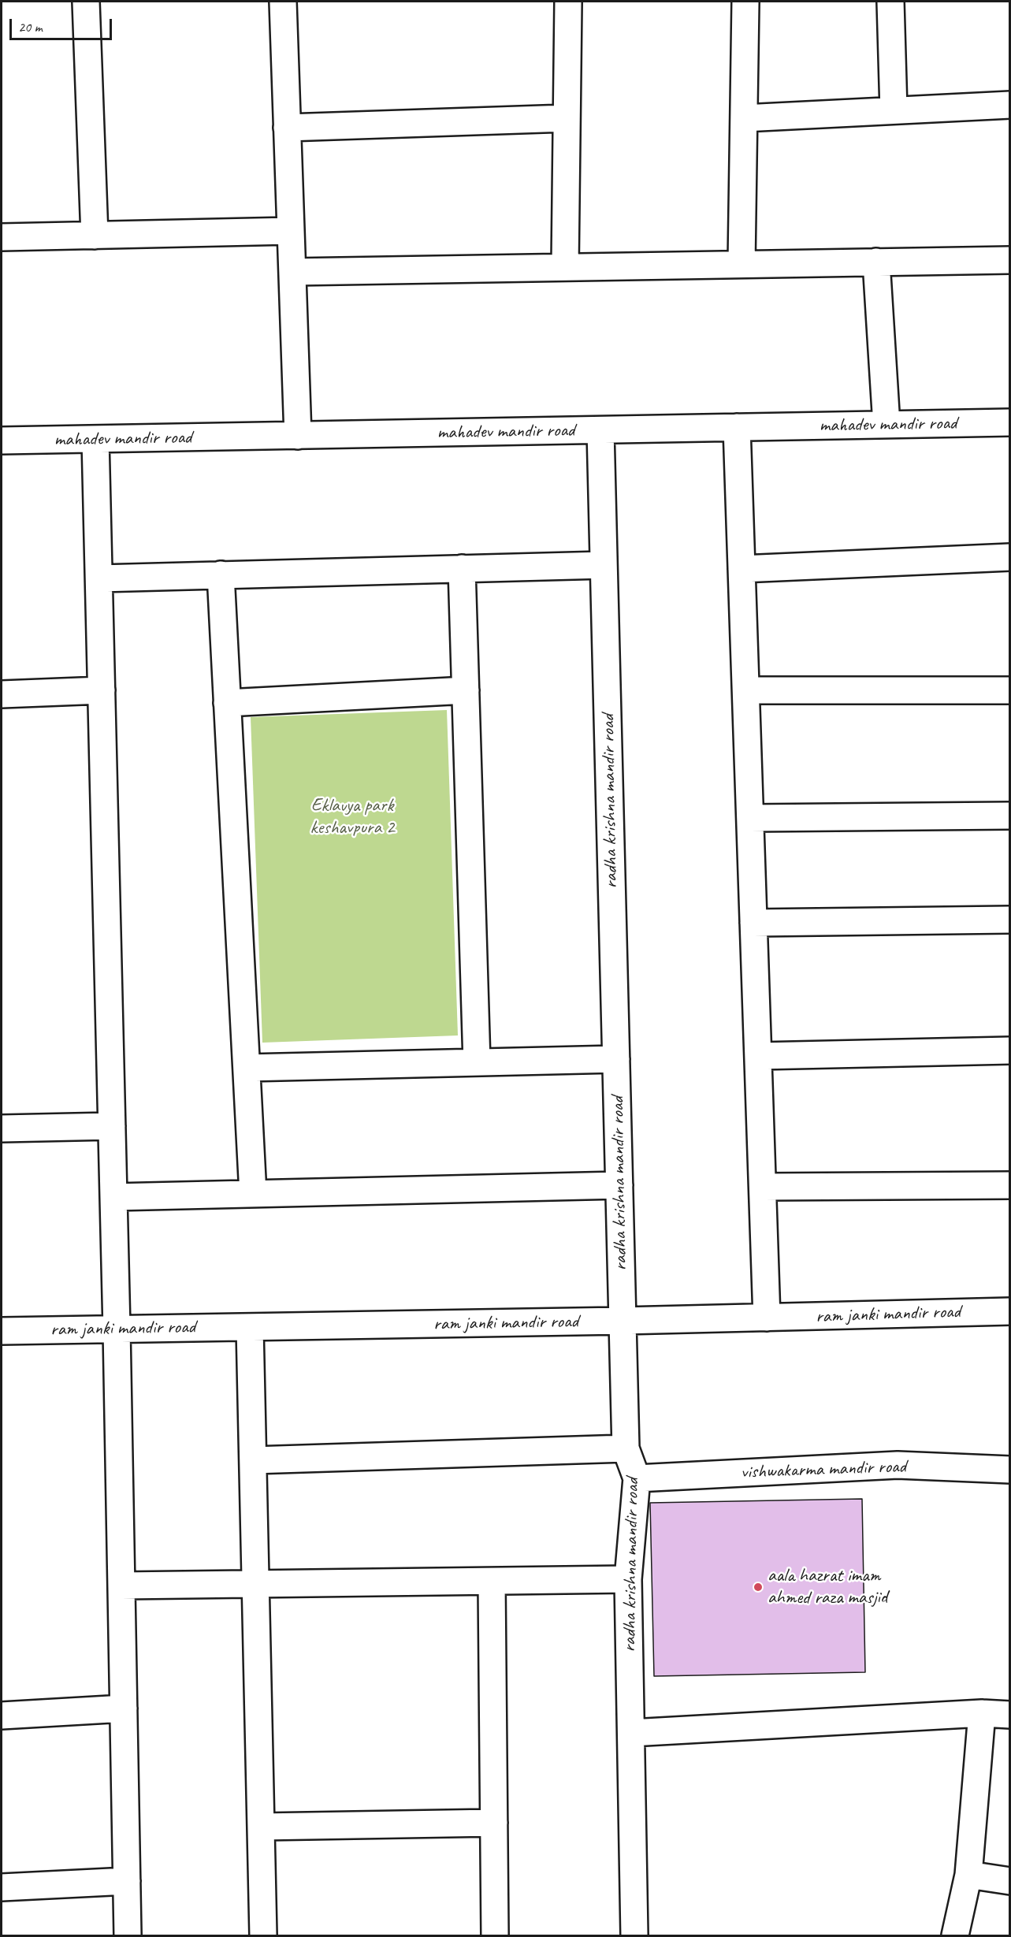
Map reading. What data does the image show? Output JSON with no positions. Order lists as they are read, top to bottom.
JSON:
{
  "streets": {
    "street": [
      "mahadev mandir road",
      "radha krishna mandir road",
      "ram janki mandir road",
      "vishwakarma mandir road"
    ]
  },
  "crossings": [
    ["mahadev mandir road", "radha krishna mandir road"],
    ["radha krishna mandir road", "ram janki mandir road"],
    ["radha krishna mandir road", "vishwakarma mandir road"]
  ],
  "parks": ["Eklavya park keshavpura 2"],
  "places": ["aala hazrat imam ahmed raza masjid"],
  "scale_bar": "20 m"
}
